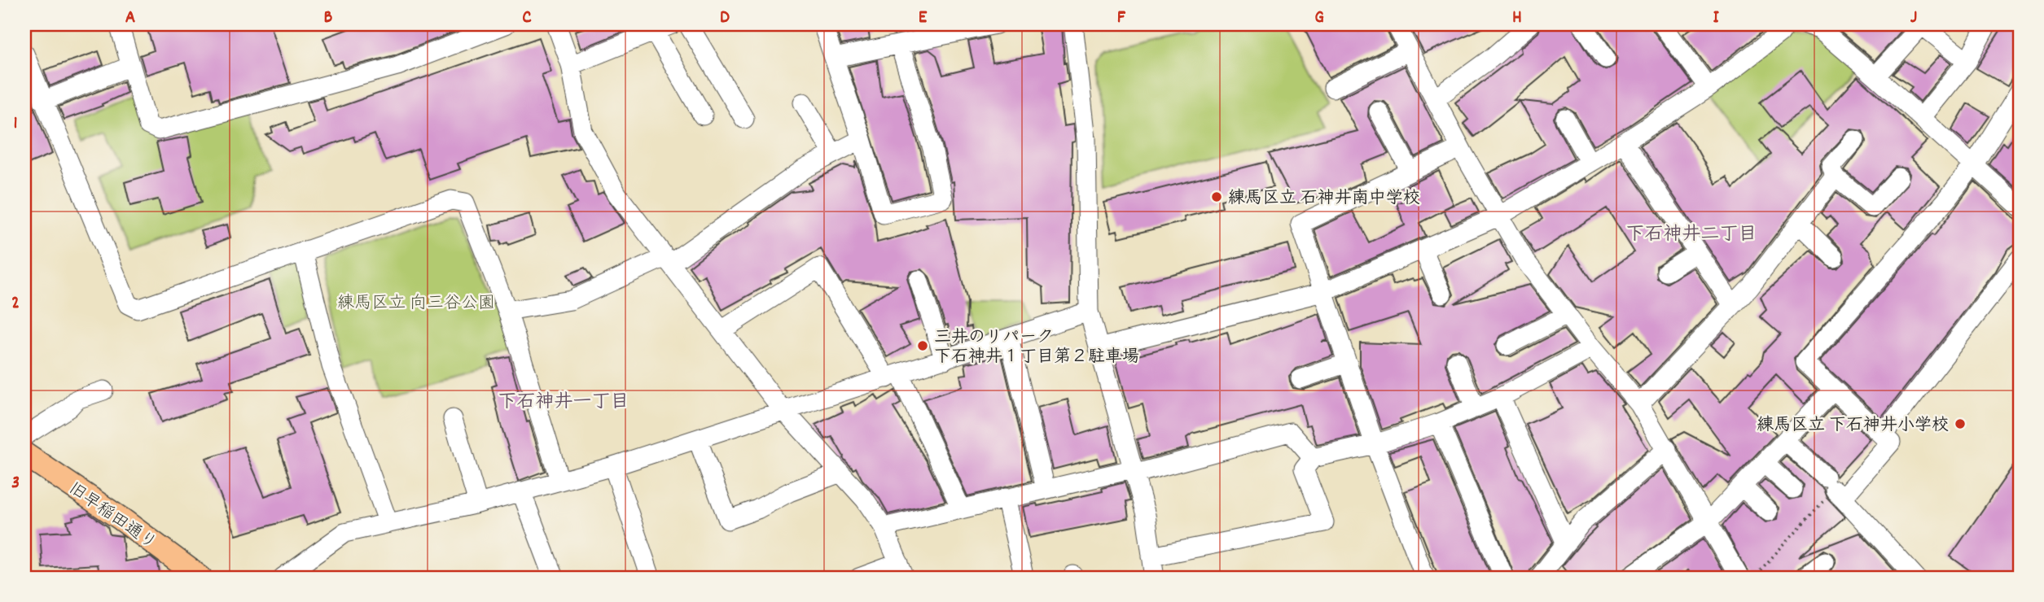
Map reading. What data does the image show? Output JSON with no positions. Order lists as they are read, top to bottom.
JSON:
{
  "streets": {
    "main road": ["旧早稲田通り"]
  },
  "districts": ["下石神井二丁目", "下石神井一丁目"],
  "parks": ["練馬区立 向三谷公園"],
  "places": ["練馬区立 石神井南中学校", "三井のリパーク 下石神井１丁目第２駐車場", "練馬区立 下石神井小学校"],
  "grid": {
    "columns": [
      "A",
      "B",
      "C",
      "D",
      "E",
      "F",
      "G",
      "H",
      "I",
      "J"
    ],
    "rows": ["1", "2", "3"]
  }
}
